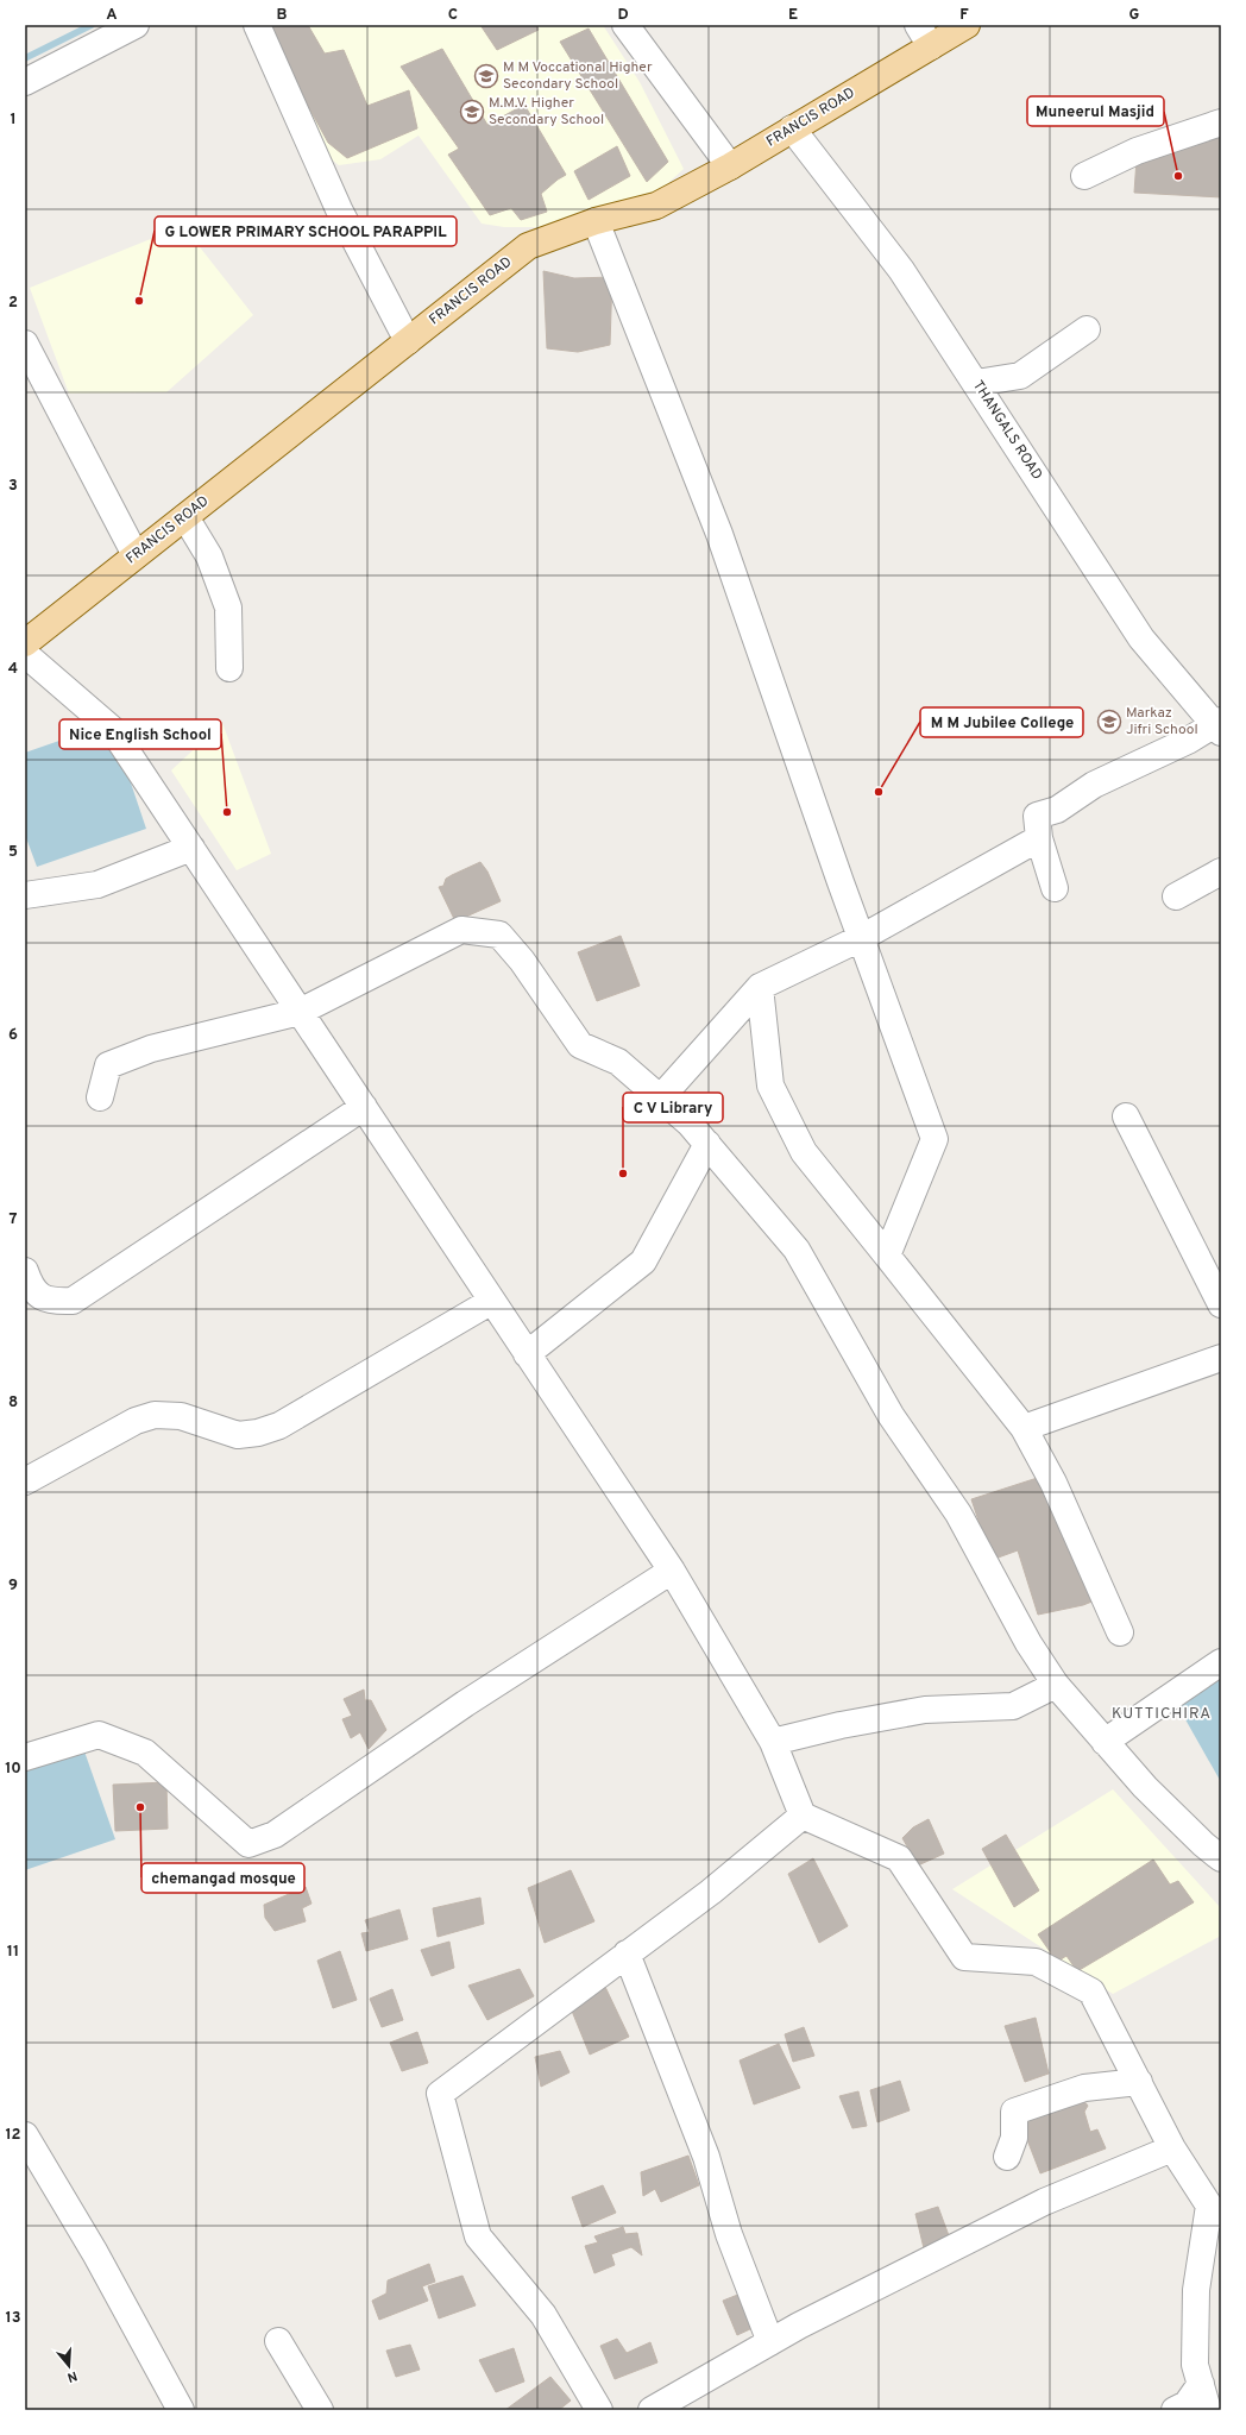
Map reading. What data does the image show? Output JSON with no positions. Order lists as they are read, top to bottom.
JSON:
{
  "streets": {
    "main road": ["FRANCIS ROAD"],
    "street": ["THANGALS ROAD"]
  },
  "crossings": [
    ["FRANCIS ROAD", "THANGALS ROAD"]
  ],
  "districts": ["KUTTICHIRA"],
  "places": {
    "school or university": ["M M Voccational Higher Secondary School", "M.M.V. Higher Secondary School", "Markaz Jifri School"],
    "other": [
      "Muneerul Masjid",
      "G LOWER PRIMARY SCHOOL PARAPPIL",
      "M M Jubilee College",
      "Nice English School",
      "C V Library",
      "chemangad mosque"
    ]
  },
  "north": "bottom",
  "grid": {
    "columns": [
      "A",
      "B",
      "C",
      "D",
      "E",
      "F",
      "G"
    ],
    "rows": [
      "1",
      "2",
      "3",
      "4",
      "5",
      "6",
      "7",
      "8",
      "9",
      "10",
      "11",
      "12",
      "13"
    ]
  }
}
